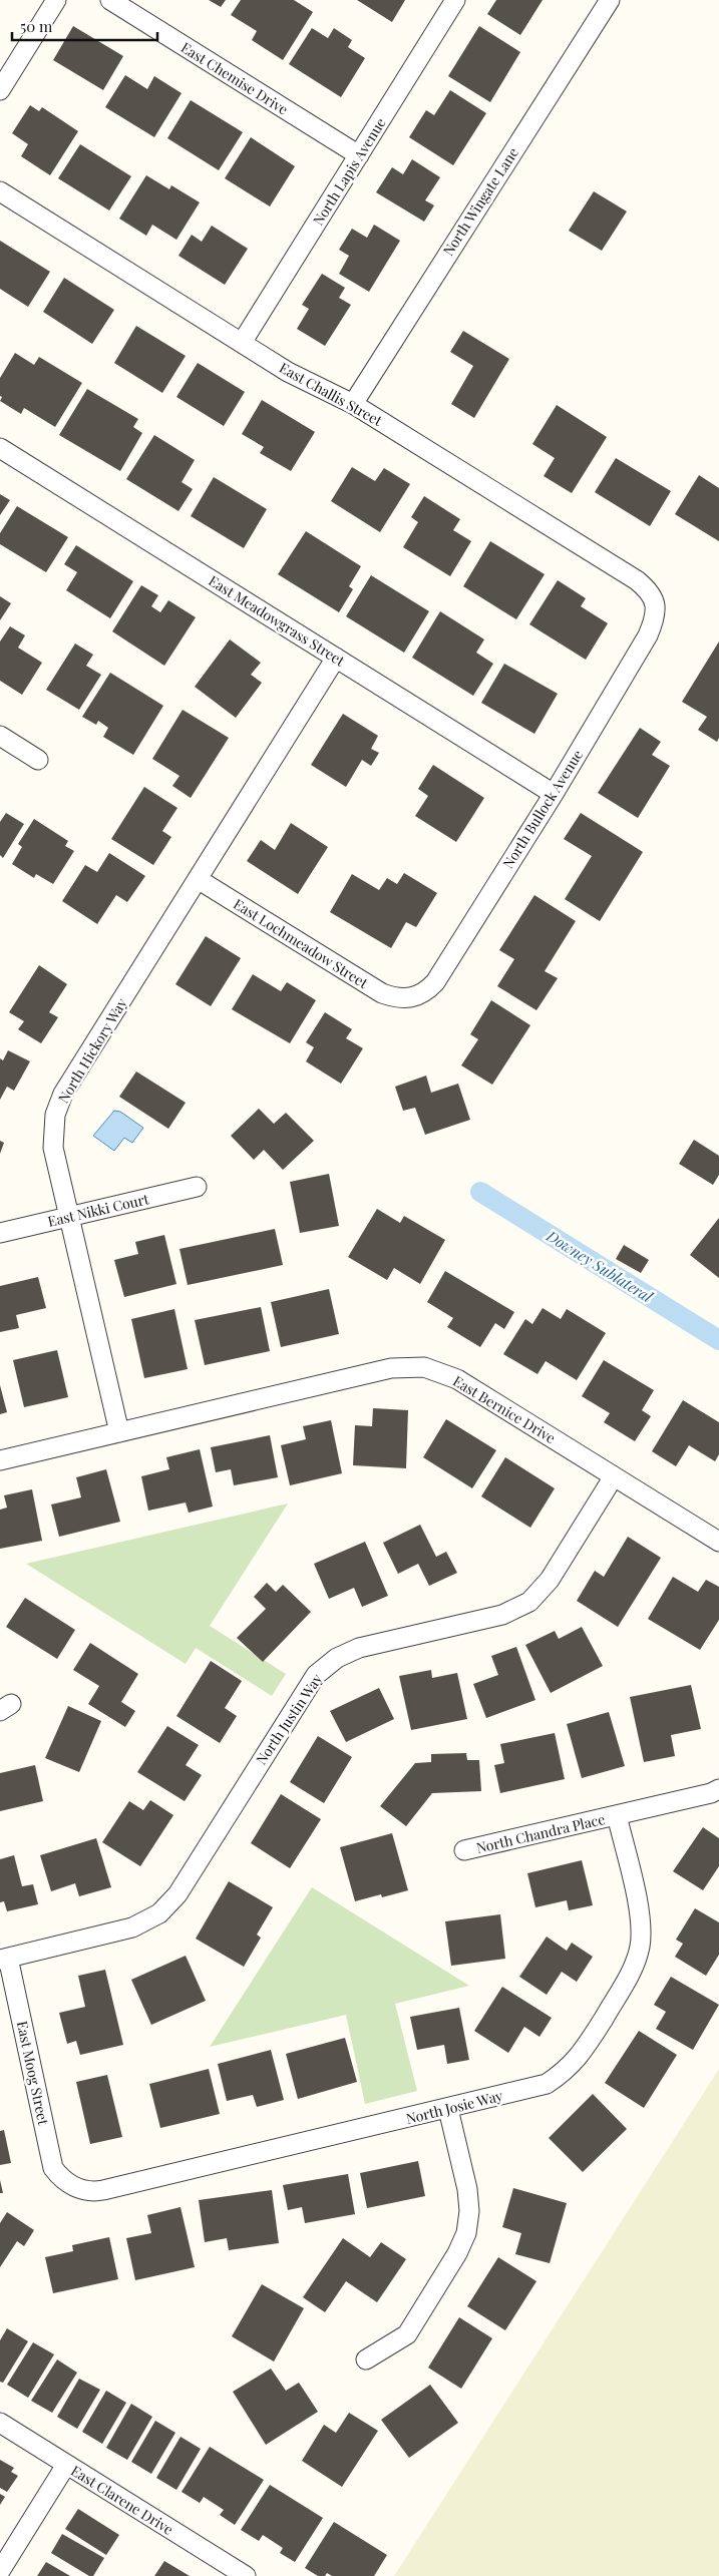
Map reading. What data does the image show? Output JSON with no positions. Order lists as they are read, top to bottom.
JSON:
{
  "streets": {
    "street": [
      "East Chemise Drive",
      "North Lapis Avenue",
      "North Wingate Lane",
      "East Challis Street",
      "East Meadowgrass Street",
      "North Bullock Avenue",
      "East Lochmeadow Street",
      "North Hickory Way",
      "East Nikki Court",
      "East Bernice Drive",
      "North Justin Way",
      "North Chandra Place",
      "East Moog Street",
      "North Josie Way",
      "East Clarene Drive"
    ]
  },
  "crossings": [
    ["East Chemise Drive", "North Lapis Avenue"],
    ["North Lapis Avenue", "East Challis Street"],
    ["North Wingate Lane", "East Challis Street"],
    ["East Challis Street", "North Bullock Avenue"],
    ["East Meadowgrass Street", "North Bullock Avenue"],
    ["East Meadowgrass Street", "North Hickory Way"],
    ["North Bullock Avenue", "East Lochmeadow Street"],
    ["East Lochmeadow Street", "North Hickory Way"],
    ["North Hickory Way", "East Nikki Court"],
    ["North Hickory Way", "East Bernice Drive"],
    ["East Bernice Drive", "North Justin Way"],
    ["North Justin Way", "East Moog Street"],
    ["North Chandra Place", "North Josie Way"],
    ["East Moog Street", "North Josie Way"]
  ],
  "water": ["Downey Sublateral"],
  "scale_bar": "50 m"
}
